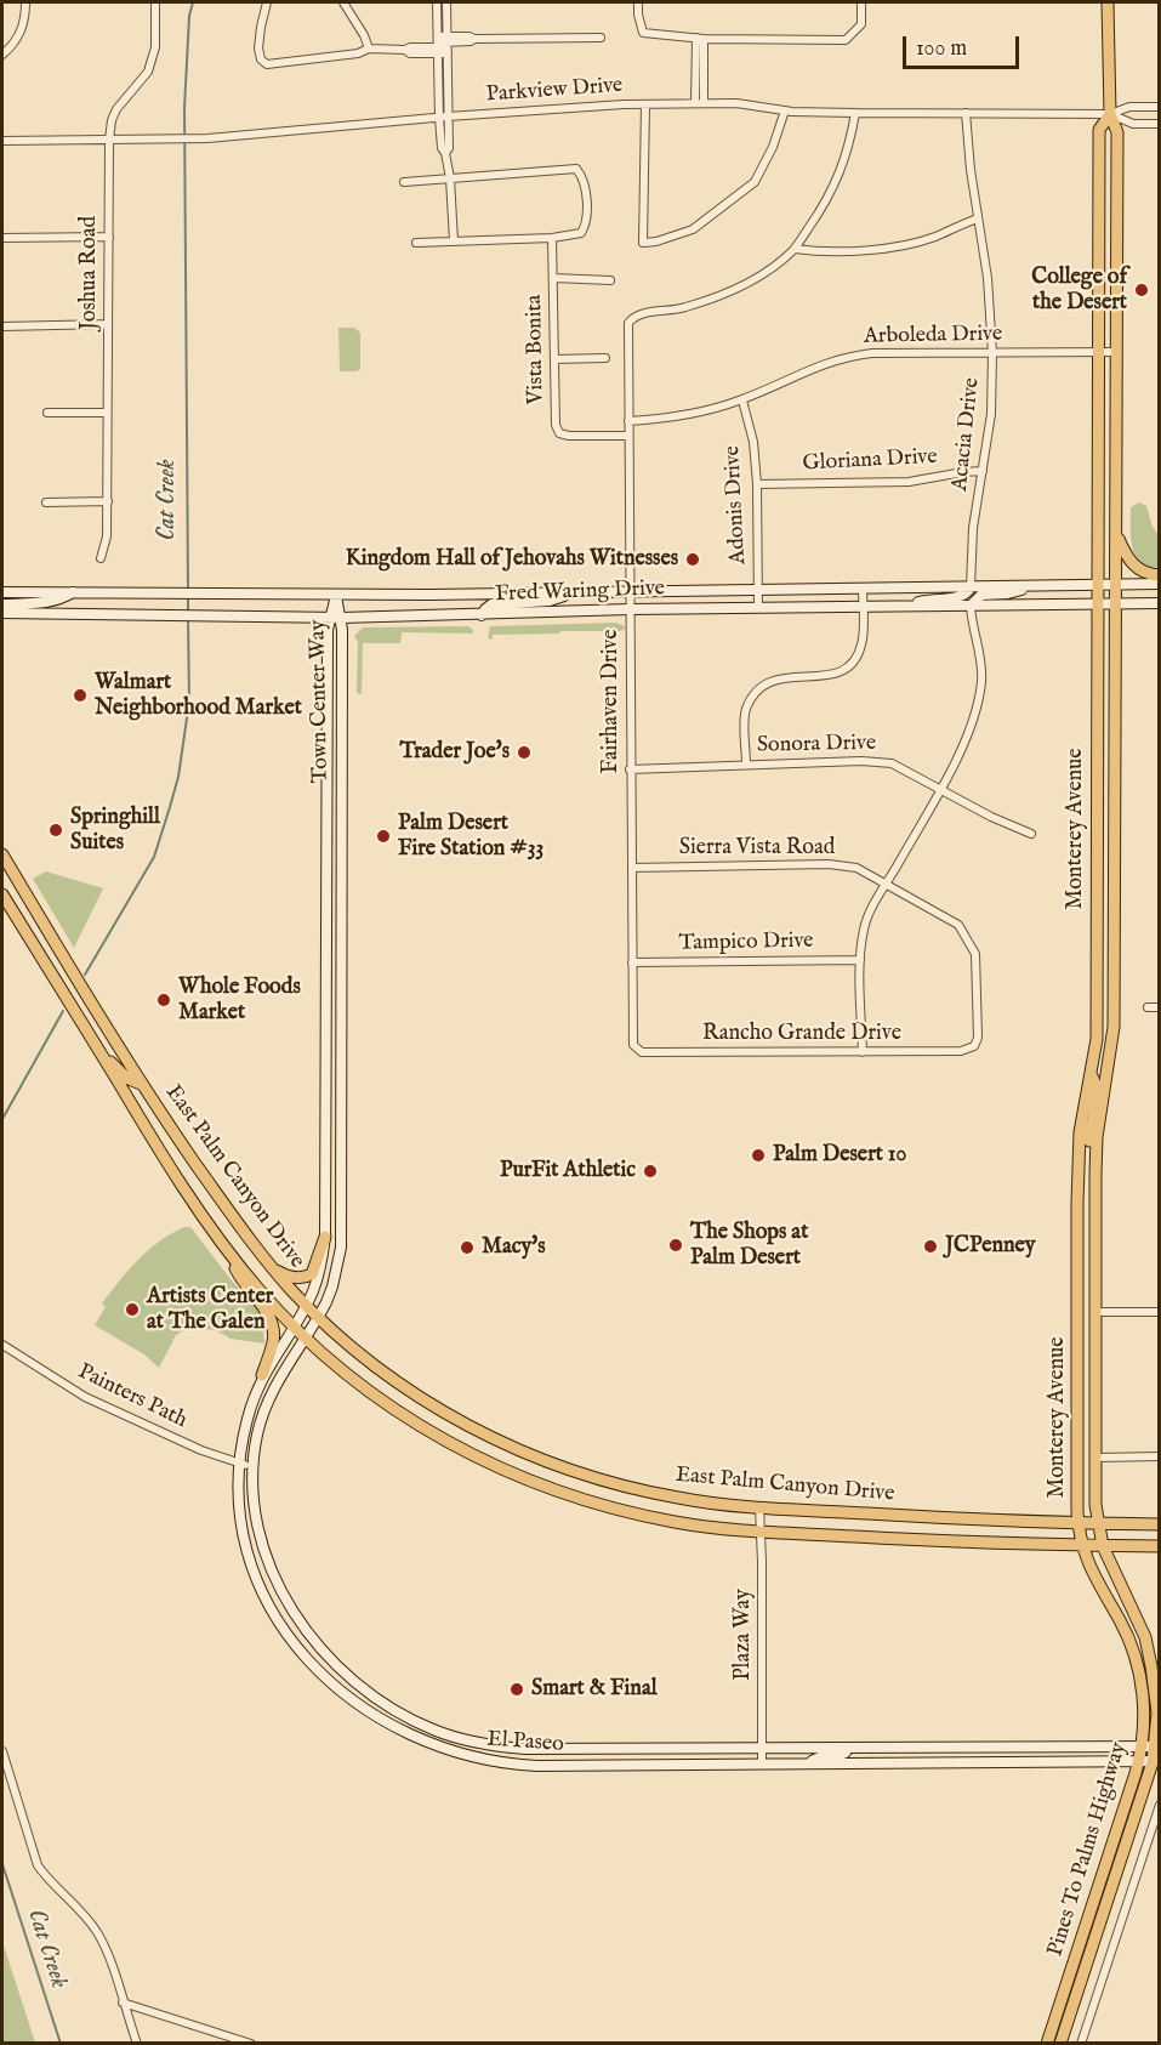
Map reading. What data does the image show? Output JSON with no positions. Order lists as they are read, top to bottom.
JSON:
{
  "streets": {
    "main road": ["Monterey Avenue", "East Palm Canyon Drive", "Pines To Palms Highway"],
    "street": [
      "Parkview Drive",
      "Joshua Road",
      "Arboleda Drive",
      "Vista Bonita",
      "Acacia Drive",
      "Gloriana Drive",
      "Adonis Drive",
      "Fred Waring Drive",
      "Town Center Way",
      "Fairhaven Drive",
      "Sonora Drive",
      "Sierra Vista Road",
      "Tampico Drive",
      "Rancho Grande Drive",
      "Painters Path",
      "Plaza Way",
      "El Paseo"
    ]
  },
  "crossings": [
    ["Parkview Drive", "Joshua Road"],
    ["Parkview Drive", "Acacia Drive"],
    ["Parkview Drive", "Monterey Avenue"],
    ["Arboleda Drive", "Acacia Drive"],
    ["Arboleda Drive", "Adonis Drive"],
    ["Arboleda Drive", "Fairhaven Drive"],
    ["Arboleda Drive", "Monterey Avenue"],
    ["Vista Bonita", "Fairhaven Drive"],
    ["Acacia Drive", "Gloriana Drive"],
    ["Acacia Drive", "Fred Waring Drive"],
    ["Gloriana Drive", "Adonis Drive"],
    ["Adonis Drive", "Fred Waring Drive"],
    ["Fred Waring Drive", "Town Center Way"],
    ["Fred Waring Drive", "Fairhaven Drive"],
    ["Fred Waring Drive", "Monterey Avenue"],
    ["Town Center Way", "East Palm Canyon Drive"],
    ["Town Center Way", "El Paseo"],
    ["Fairhaven Drive", "Sonora Drive"],
    ["Fairhaven Drive", "Sierra Vista Road"],
    ["Fairhaven Drive", "Tampico Drive"],
    ["Fairhaven Drive", "Rancho Grande Drive"],
    ["Monterey Avenue", "East Palm Canyon Drive"],
    ["Monterey Avenue", "Pines To Palms Highway"],
    ["Sierra Vista Road", "Rancho Grande Drive"],
    ["East Palm Canyon Drive", "Plaza Way"],
    ["East Palm Canyon Drive", "El Paseo"],
    ["East Palm Canyon Drive", "Pines To Palms Highway"],
    ["Painters Path", "El Paseo"],
    ["Plaza Way", "El Paseo"],
    ["El Paseo", "Pines To Palms Highway"]
  ],
  "water": ["Cat Creek"],
  "places": [
    "College of the Desert",
    "Kingdom Hall of Jehovahs Witnesses",
    "Walmart Neighborhood Market",
    "Trader Joe's",
    "Springhill Suites",
    "Palm Desert Fire Station #33",
    "Whole Foods Market",
    "Palm Desert 10",
    "PurFit Athletic",
    "The Shops at Palm Desert",
    "JCPenney",
    "Macy's",
    "Artists Center at The Galen",
    "Smart & Final"
  ],
  "scale_bar": "100 m"
}
